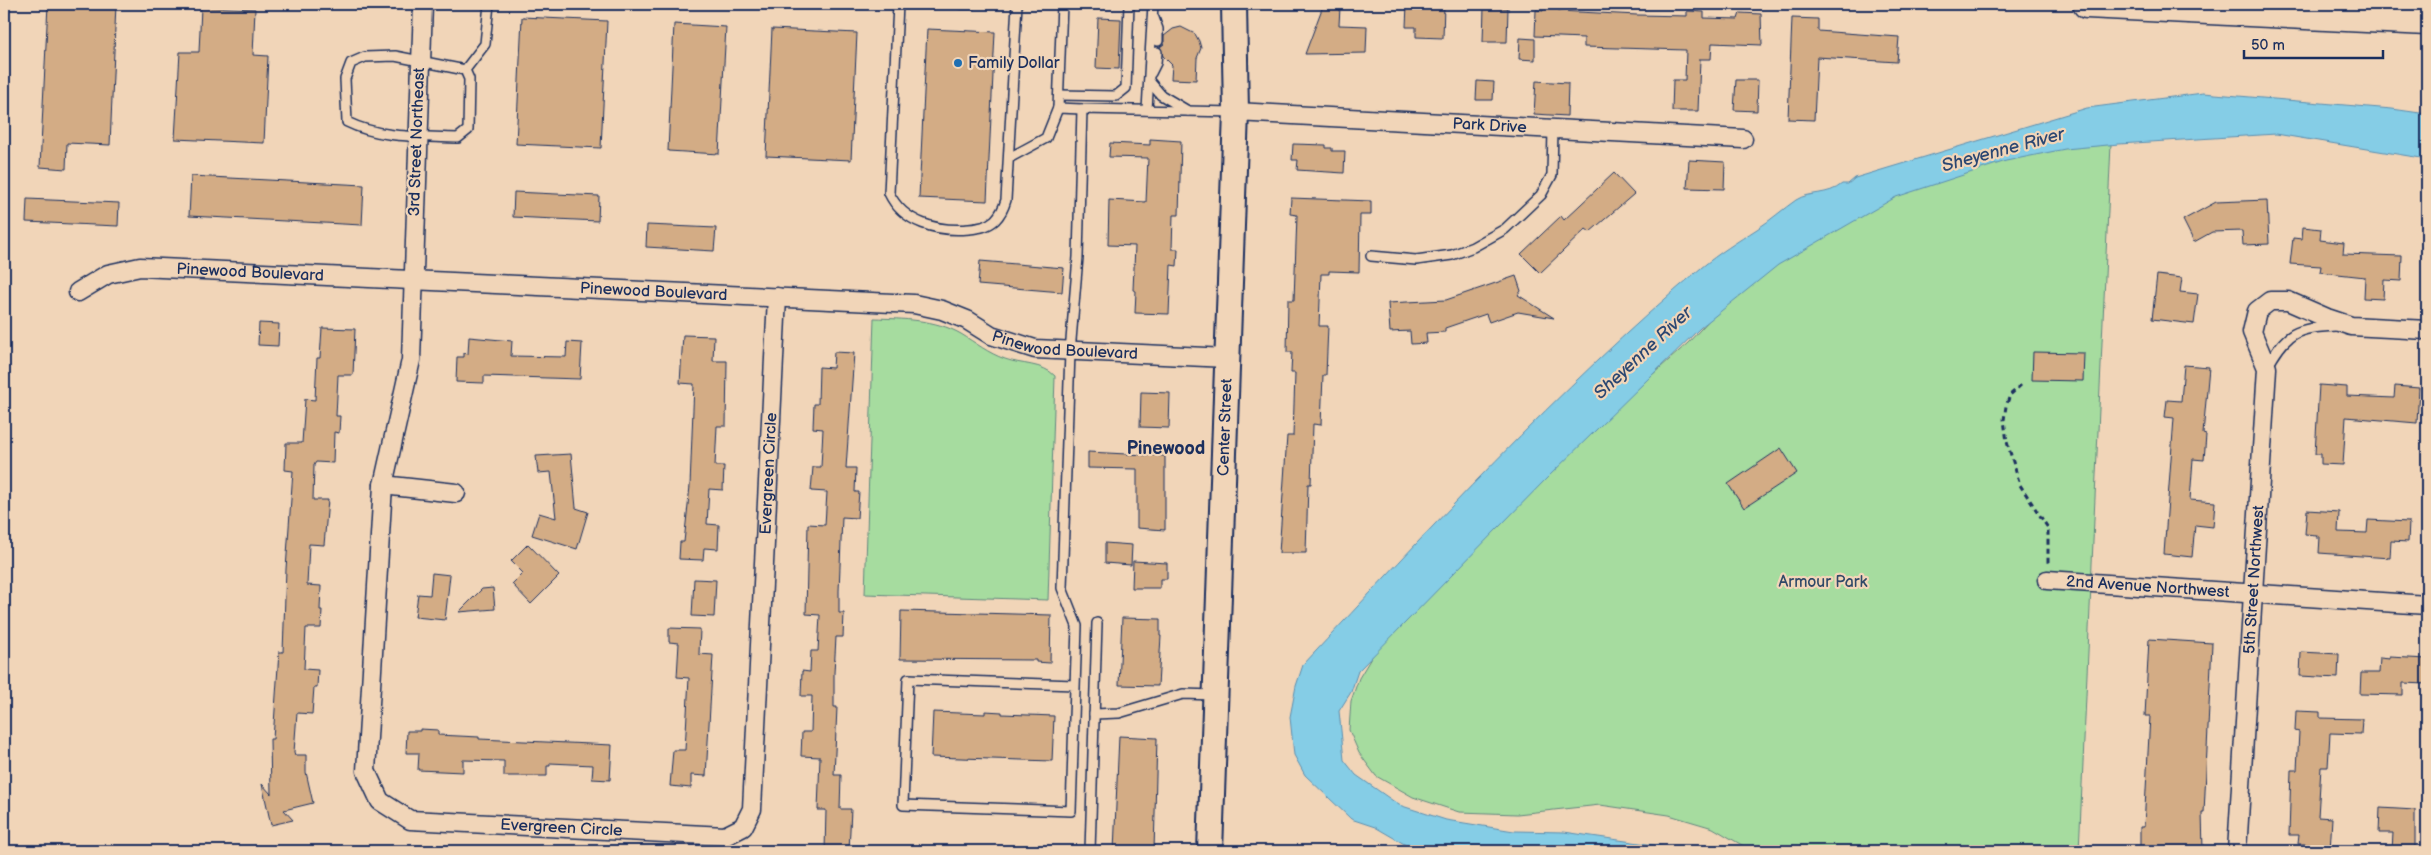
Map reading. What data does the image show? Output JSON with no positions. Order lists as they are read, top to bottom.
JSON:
{
  "streets": {
    "main road": ["Center Street"],
    "street": [
      "Park Drive",
      "3rd Street Northeast",
      "Pinewood Boulevard",
      "Evergreen Circle",
      "5th Street Northwest",
      "2nd Avenue Northwest"
    ]
  },
  "crossings": [
    ["Park Drive", "Center Street"],
    ["3rd Street Northeast", "Pinewood Boulevard"],
    ["3rd Street Northeast", "Evergreen Circle"],
    ["Pinewood Boulevard", "Center Street"],
    ["Pinewood Boulevard", "Evergreen Circle"],
    ["5th Street Northwest", "2nd Avenue Northwest"]
  ],
  "districts": ["Pinewood"],
  "water": ["Sheyenne River"],
  "parks": ["Armour Park"],
  "places": ["Family Dollar"],
  "scale_bar": "50 m"
}
